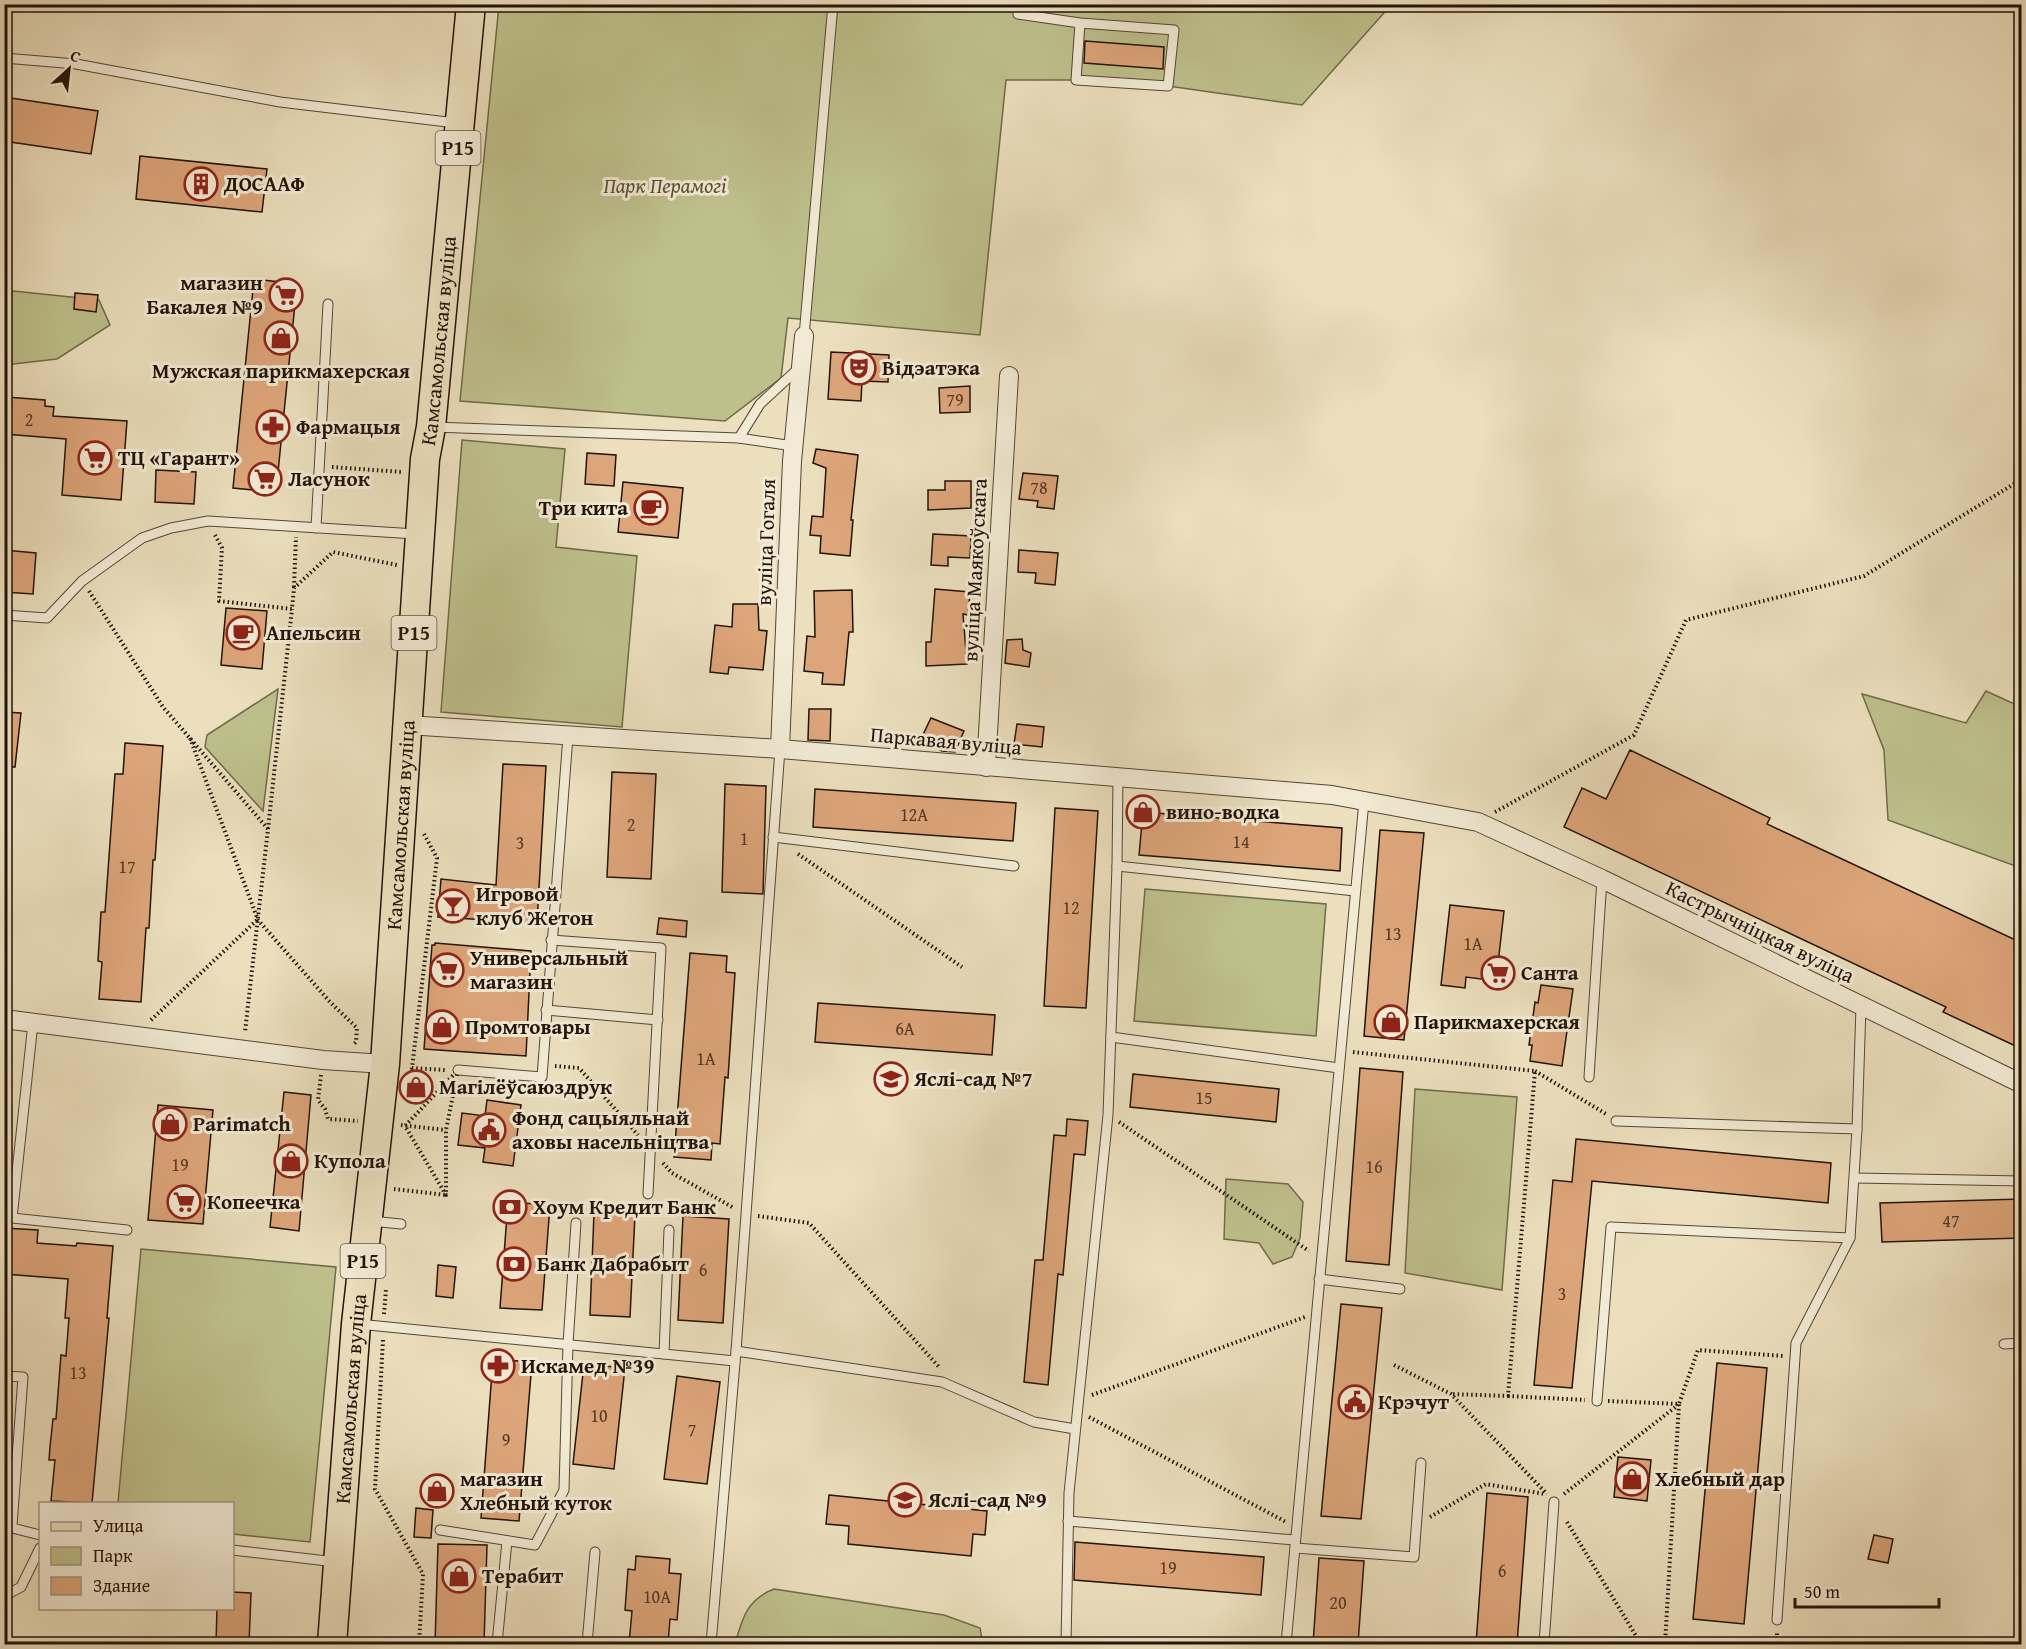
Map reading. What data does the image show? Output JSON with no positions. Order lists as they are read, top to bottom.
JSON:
{
  "streets": {
    "main road": ["Р15", "Камсамольская вуліца"],
    "street": [
      "вуліца Гогаля",
      "вуліца Маякоўскага",
      "Паркавая вуліца",
      "Кастрычніцкая вуліца"
    ]
  },
  "crossings": [
    ["Камсамольская вуліца", "Паркавая вуліца"],
    ["вуліца Гогаля", "Паркавая вуліца"],
    ["вуліца Маякоўскага", "Паркавая вуліца"],
    ["Паркавая вуліца", "Кастрычніцкая вуліца"]
  ],
  "parks": ["Парк Перамогі"],
  "places": {
    "building": ["ДОСААФ"],
    "supermarket": [
      "магазин Бакалея №9",
      "ТЦ «Гарант»",
      "Ласунок",
      "Универсальный магазин",
      "Санта",
      "Копеечка"
    ],
    "shop": [
      "Мужская парикмахерская",
      "вино-водка",
      "Парикмахерская",
      "Промтовары",
      "Магілёўсаюздрук",
      "Parimatch",
      "Купола",
      "Хлебный дар",
      "магазин Хлебный куток",
      "Терабит"
    ],
    "theatre": ["Відэатэка"],
    "pharmacy": ["Фармацыя", "Искамед №39"],
    "cafe": ["Три кита", "Апельсин"],
    "bar": ["Игровой клуб Жетон"],
    "school or university": ["Яслі-сад №7", "Яслі-сад №9"],
    "public building": ["Фонд сацыяльнай аховы насельніцтва", "Крэчут"],
    "bank": ["Хоум Кредит Банк", "Банк Дабрабыт"]
  },
  "house_numbers": [
    "79",
    "2",
    "78",
    "12А",
    "2",
    "1",
    "14",
    "3",
    "17",
    "12",
    "13",
    "1А",
    "6А",
    "1А",
    "15",
    "19",
    "16",
    "47",
    "6",
    "3",
    "13",
    "10",
    "7",
    "9",
    "19",
    "6",
    "10А",
    "20"
  ],
  "legend": ["Улица", "Парк", "Здание"],
  "scale_bar": "50 m",
  "north": "top right"
}
